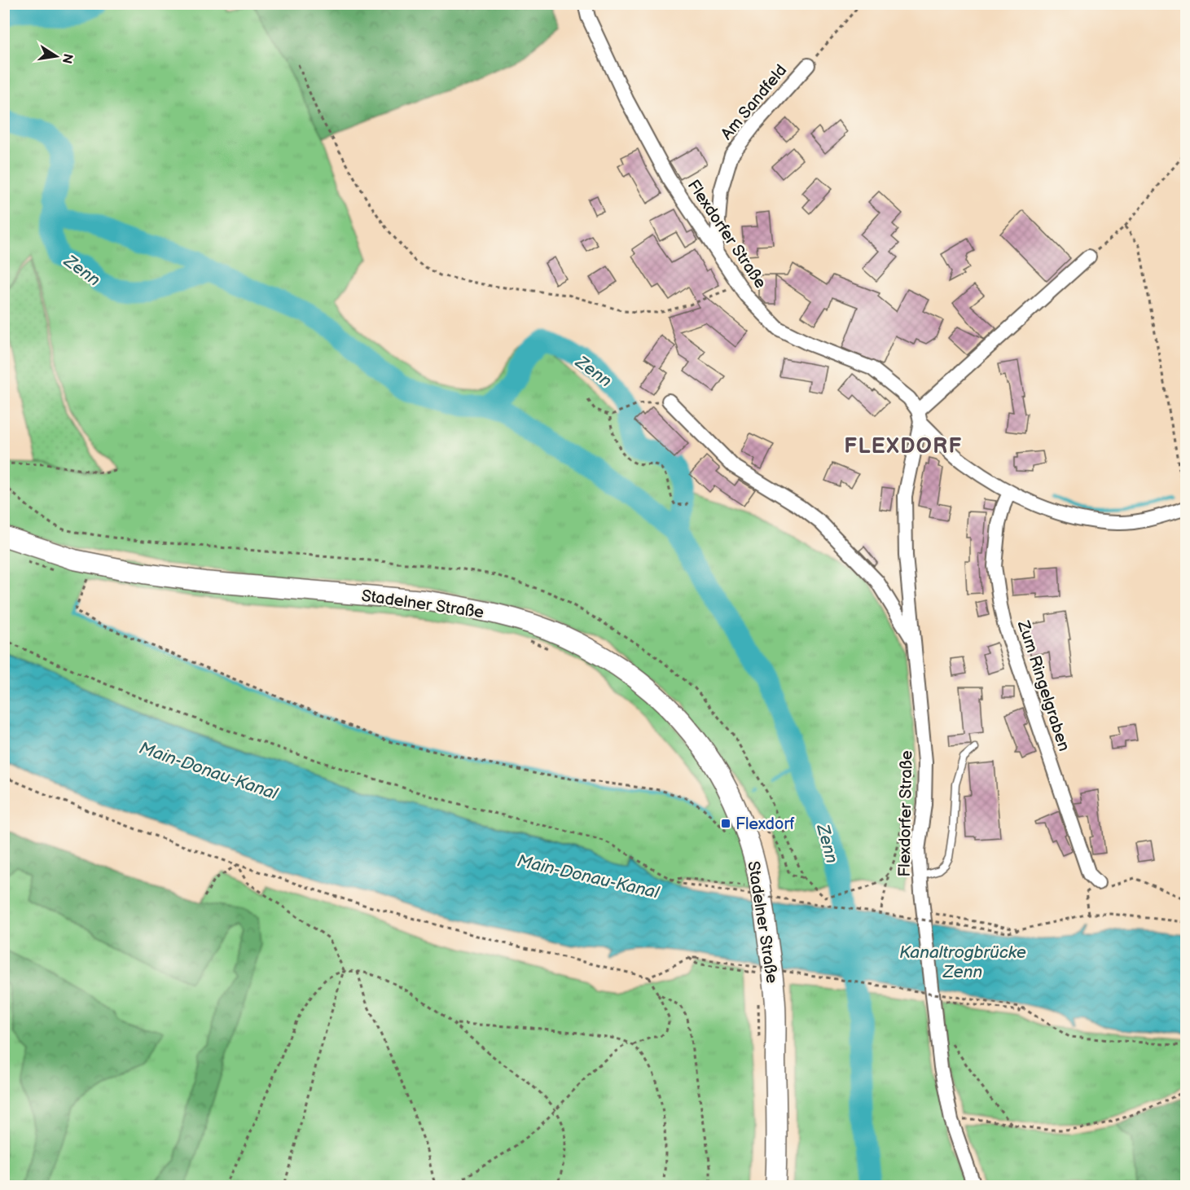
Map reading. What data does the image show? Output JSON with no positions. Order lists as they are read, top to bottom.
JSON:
{
  "streets": {
    "main road": ["Stadelner Straße"],
    "street": ["Am Sandfeld", "Flexdorfer Straße", "Zum Ringelgraben"]
  },
  "crossings": [
    ["Am Sandfeld", "Flexdorfer Straße"],
    ["Flexdorfer Straße", "Zum Ringelgraben"]
  ],
  "districts": ["FLEXDORF"],
  "water": ["Zenn", "Main-Donau-Kanal", "Kanaltrogbrücke Zenn"],
  "places": {
    "transit": ["Flexdorf"]
  },
  "north": "right"
}
